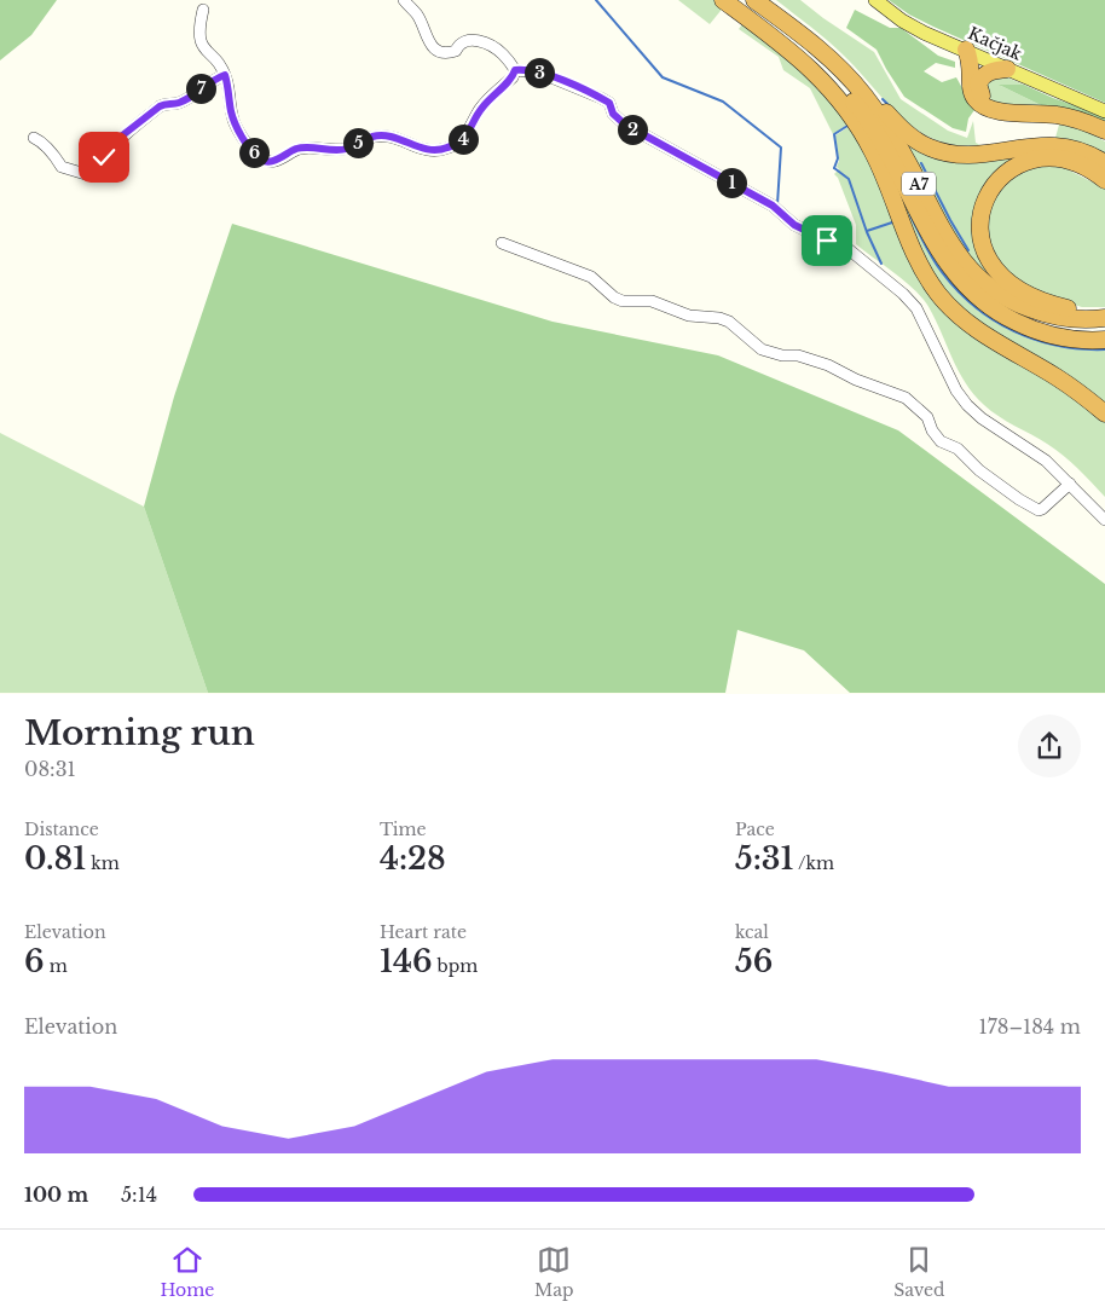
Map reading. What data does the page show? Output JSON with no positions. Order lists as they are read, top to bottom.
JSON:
{
  "streets": {
    "highway": ["A7"],
    "main road": ["Kačjak"]
  },
  "page": {
    "pins": [
      "3",
      "7",
      "2",
      "4",
      "5",
      "6",
      "1"
    ],
    "heading": ["Morning run", "08:31"],
    "stats": [
      ["Distance", "0.81 km"],
      ["Time", "4:28"],
      ["Pace", "5:31 /km"],
      ["Elevation", "6 m"],
      ["Heart rate", "146 bpm"],
      ["kcal", "56"]
    ],
    "chart": ["Elevation", "178–184 m"],
    "list": [
      {
        "name": "100 m",
        "note": "5:14"
      }
    ],
    "tabs": ["Home", "Map", "Saved"]
  }
}
